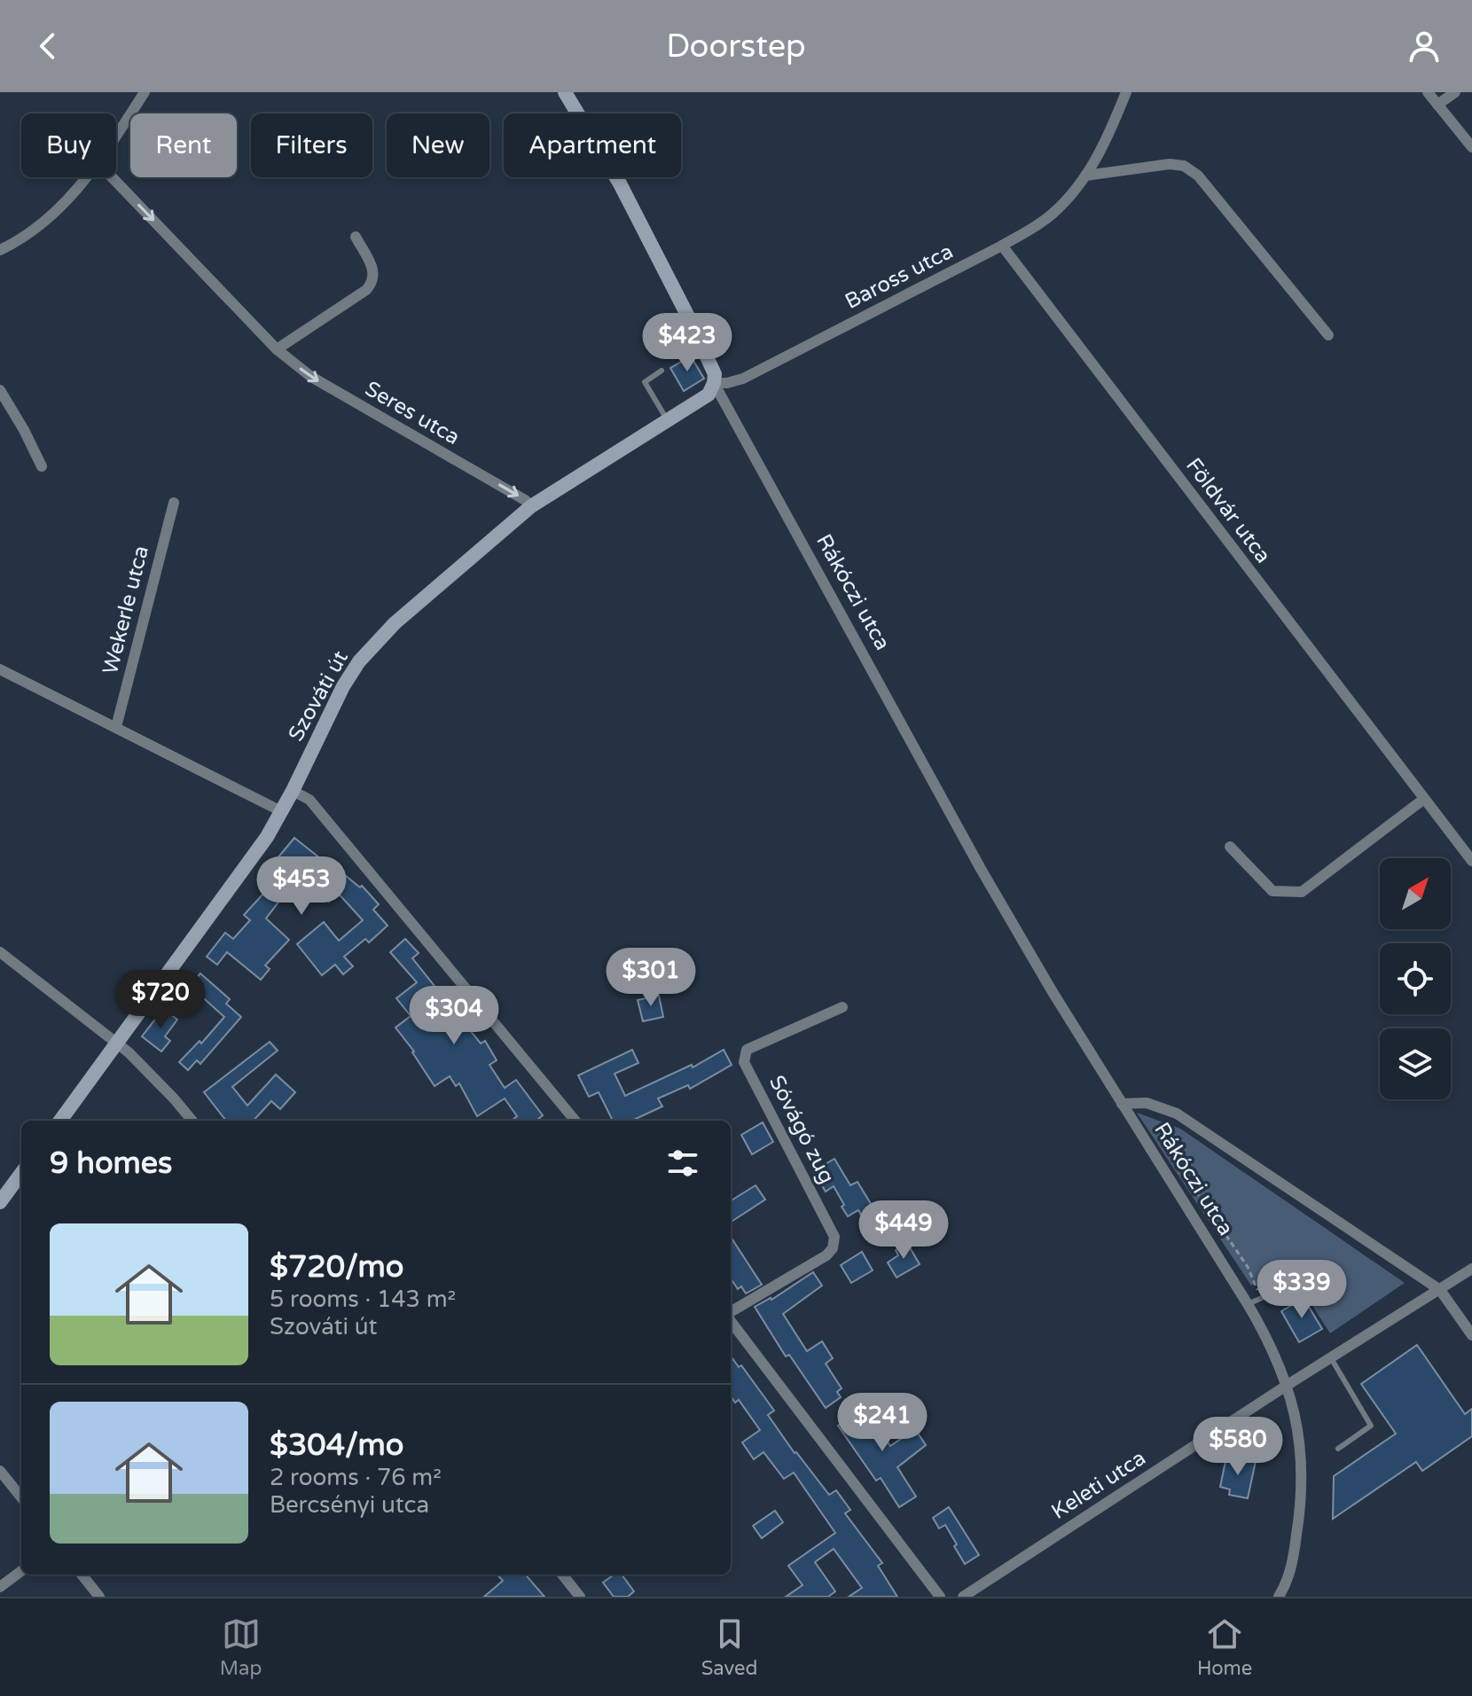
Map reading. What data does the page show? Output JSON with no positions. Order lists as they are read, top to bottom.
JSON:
{
  "streets": {
    "main road": ["Rákóczi utca", "Szováti út"],
    "street": [
      "Baross utca",
      "Seres utca",
      "Földvár utca",
      "Wekerle utca",
      "Sóvágó zug",
      "Keleti utca"
    ]
  },
  "crossings": [
    ["Baross utca", "Földvár utca"],
    ["Baross utca", "Rákóczi utca"],
    ["Baross utca", "Szováti út"],
    ["Seres utca", "Szováti út"],
    ["Rákóczi utca", "Szováti út"],
    ["Rákóczi utca", "Keleti utca"]
  ],
  "one_way": ["Seres utca"],
  "north": "top right",
  "page": {
    "header": "Doorstep",
    "chip": [
      "Buy",
      "Rent",
      "Filters",
      "New",
      "Apartment"
    ],
    "price": [
      "$423",
      "$453",
      "$301",
      "$720",
      "$304",
      "$449",
      "$339",
      "$241",
      "$580"
    ],
    "heading": "9 homes",
    "list": [
      {
        "name": "$720/mo",
        "note": "5 rooms · 143 m² · Szováti út"
      },
      {
        "name": "$304/mo",
        "note": "2 rooms · 76 m² · Bercsényi utca"
      }
    ],
    "tabs": ["Map", "Saved", "Home"]
  }
}
